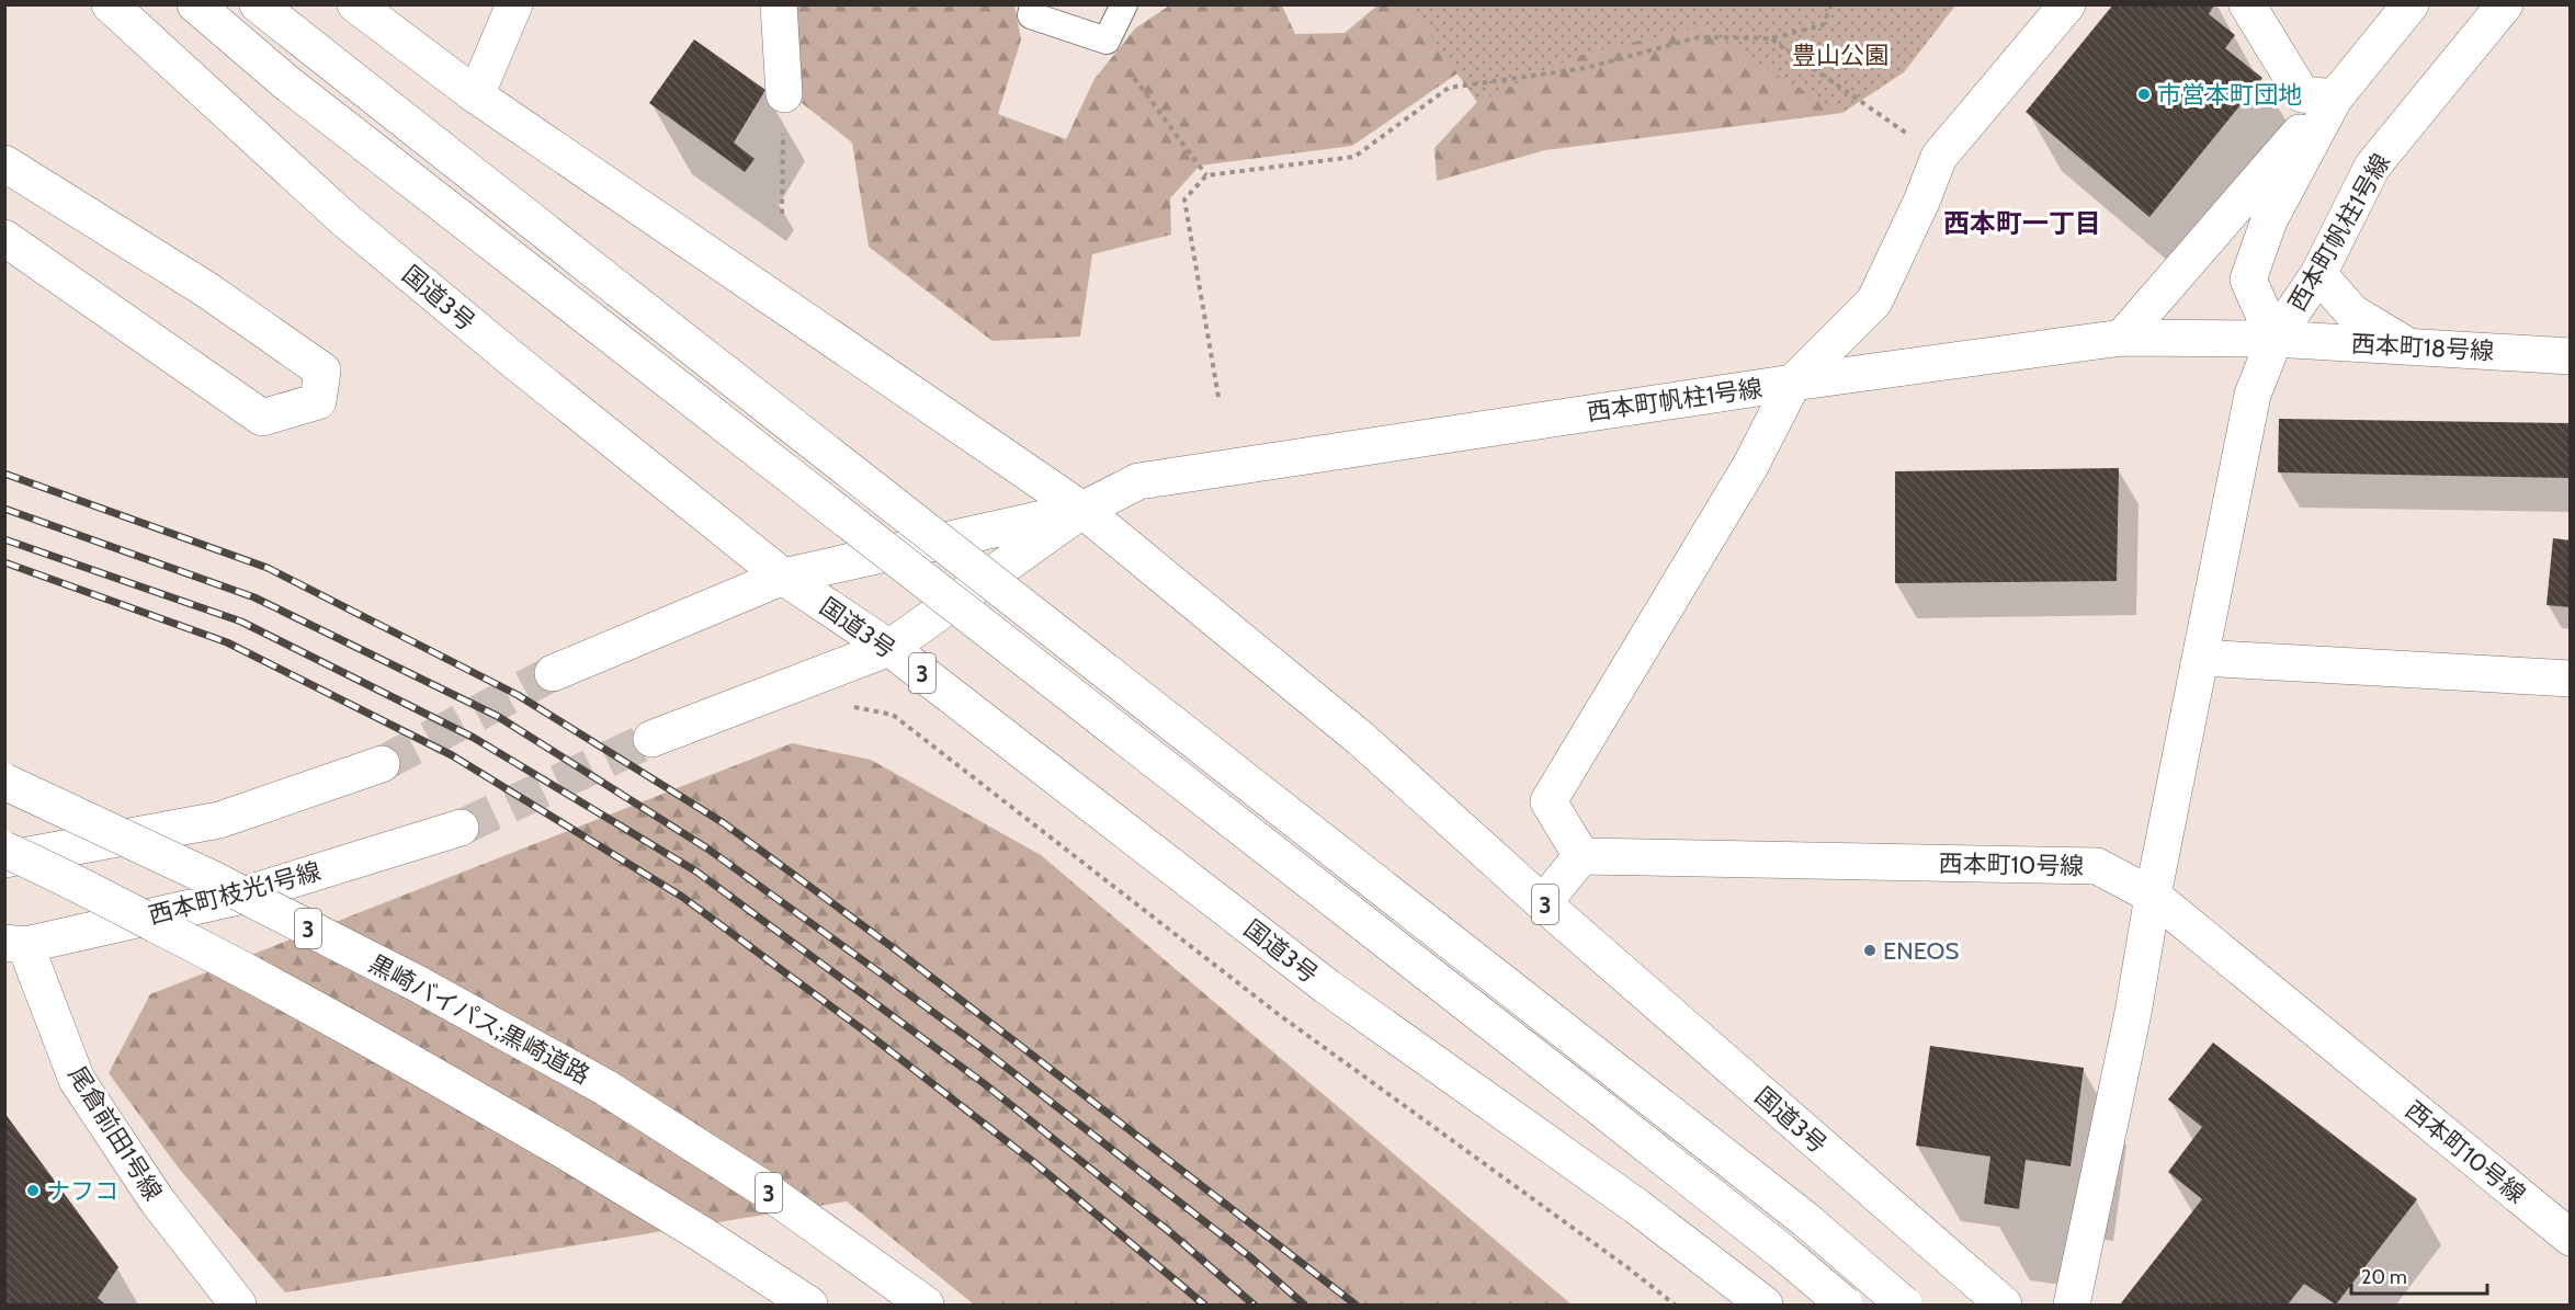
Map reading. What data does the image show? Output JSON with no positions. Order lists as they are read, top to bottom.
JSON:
{
  "streets": {
    "main road": [
      "西本町帆柱1号線",
      "国道3号",
      "西本町18号線",
      "3",
      "西本町10号線",
      "西本町枝光1号線",
      "黒崎バイパス;黒崎道路",
      "尾倉前田1号線"
    ]
  },
  "crossings": [
    ["西本町帆柱1号線", "国道3号"],
    ["西本町帆柱1号線", "西本町18号線"],
    ["西本町枝光1号線", "尾倉前田1号線"]
  ],
  "districts": ["西本町一丁目"],
  "parks": ["豊山公園"],
  "places": ["市営本町団地", "ENEOS", "ナフコ"],
  "scale_bar": "20 m"
}
